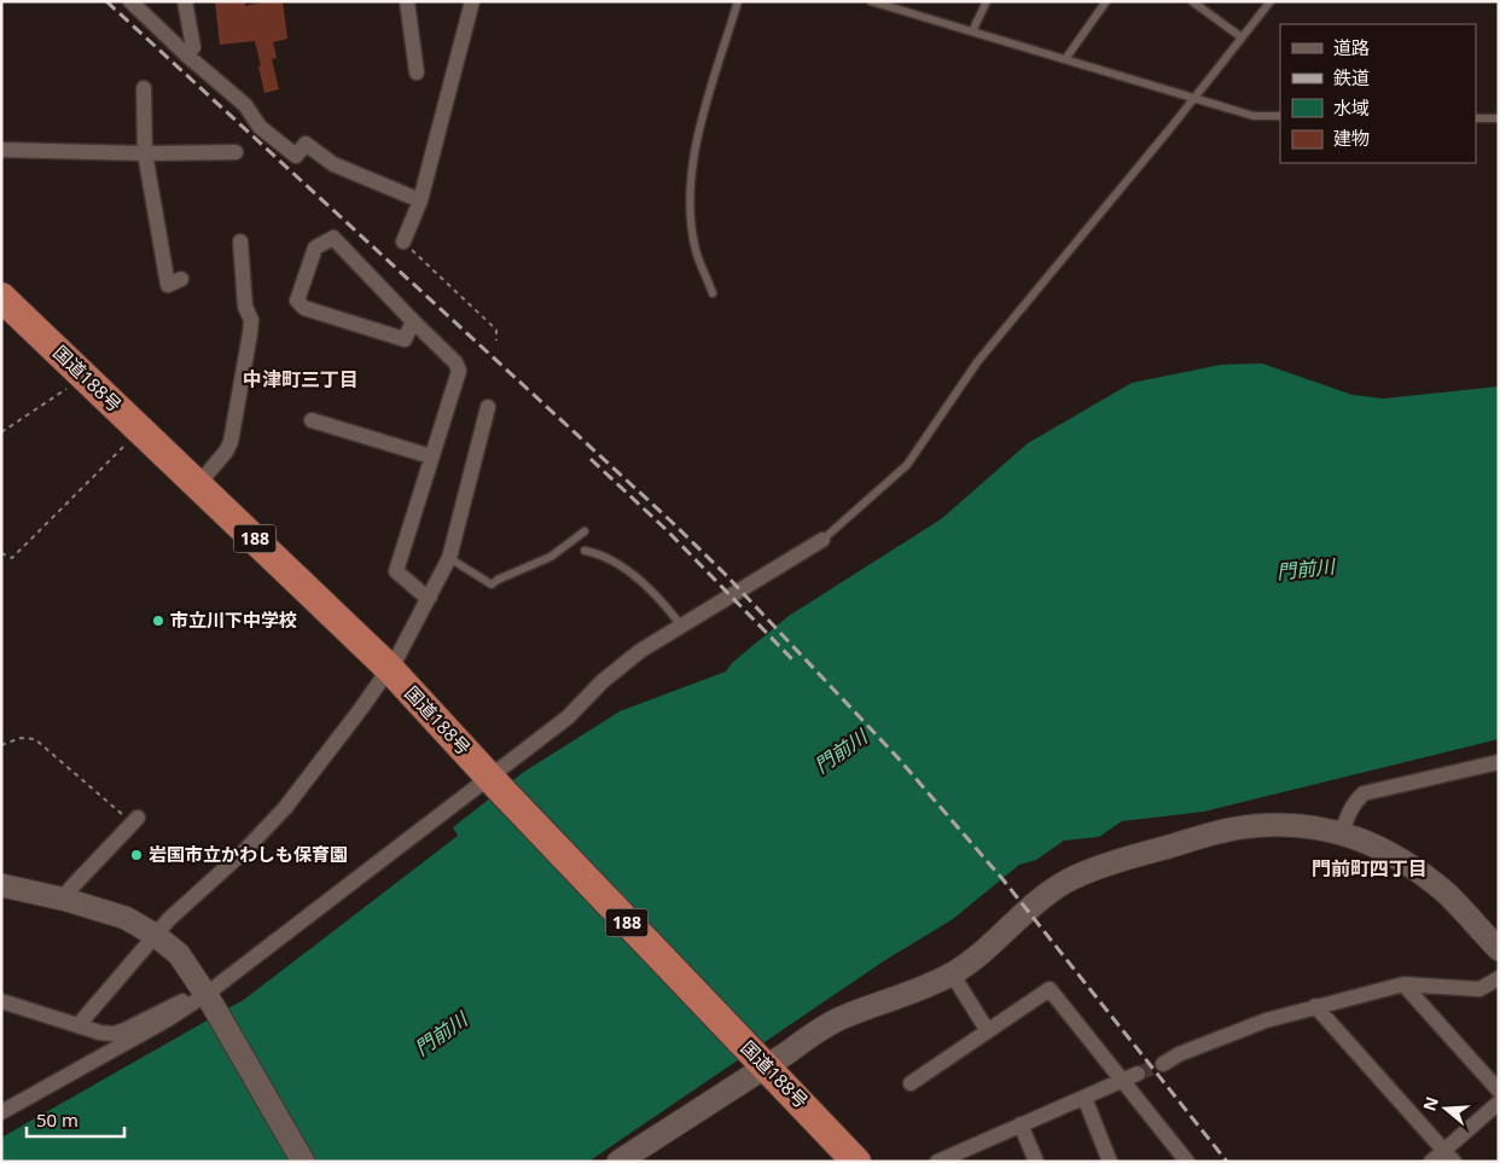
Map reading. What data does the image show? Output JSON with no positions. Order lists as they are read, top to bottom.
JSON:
{
  "streets": {
    "highway": ["国道188号", "188"]
  },
  "districts": ["中津町三丁目", "門前町四丁目"],
  "water": ["門前川"],
  "places": ["市立川下中学校", "岩国市立かわしも保育園"],
  "legend": [
    "道路",
    "鉄道",
    "水域",
    "建物"
  ],
  "scale_bar": "50 m",
  "north": "left"
}
